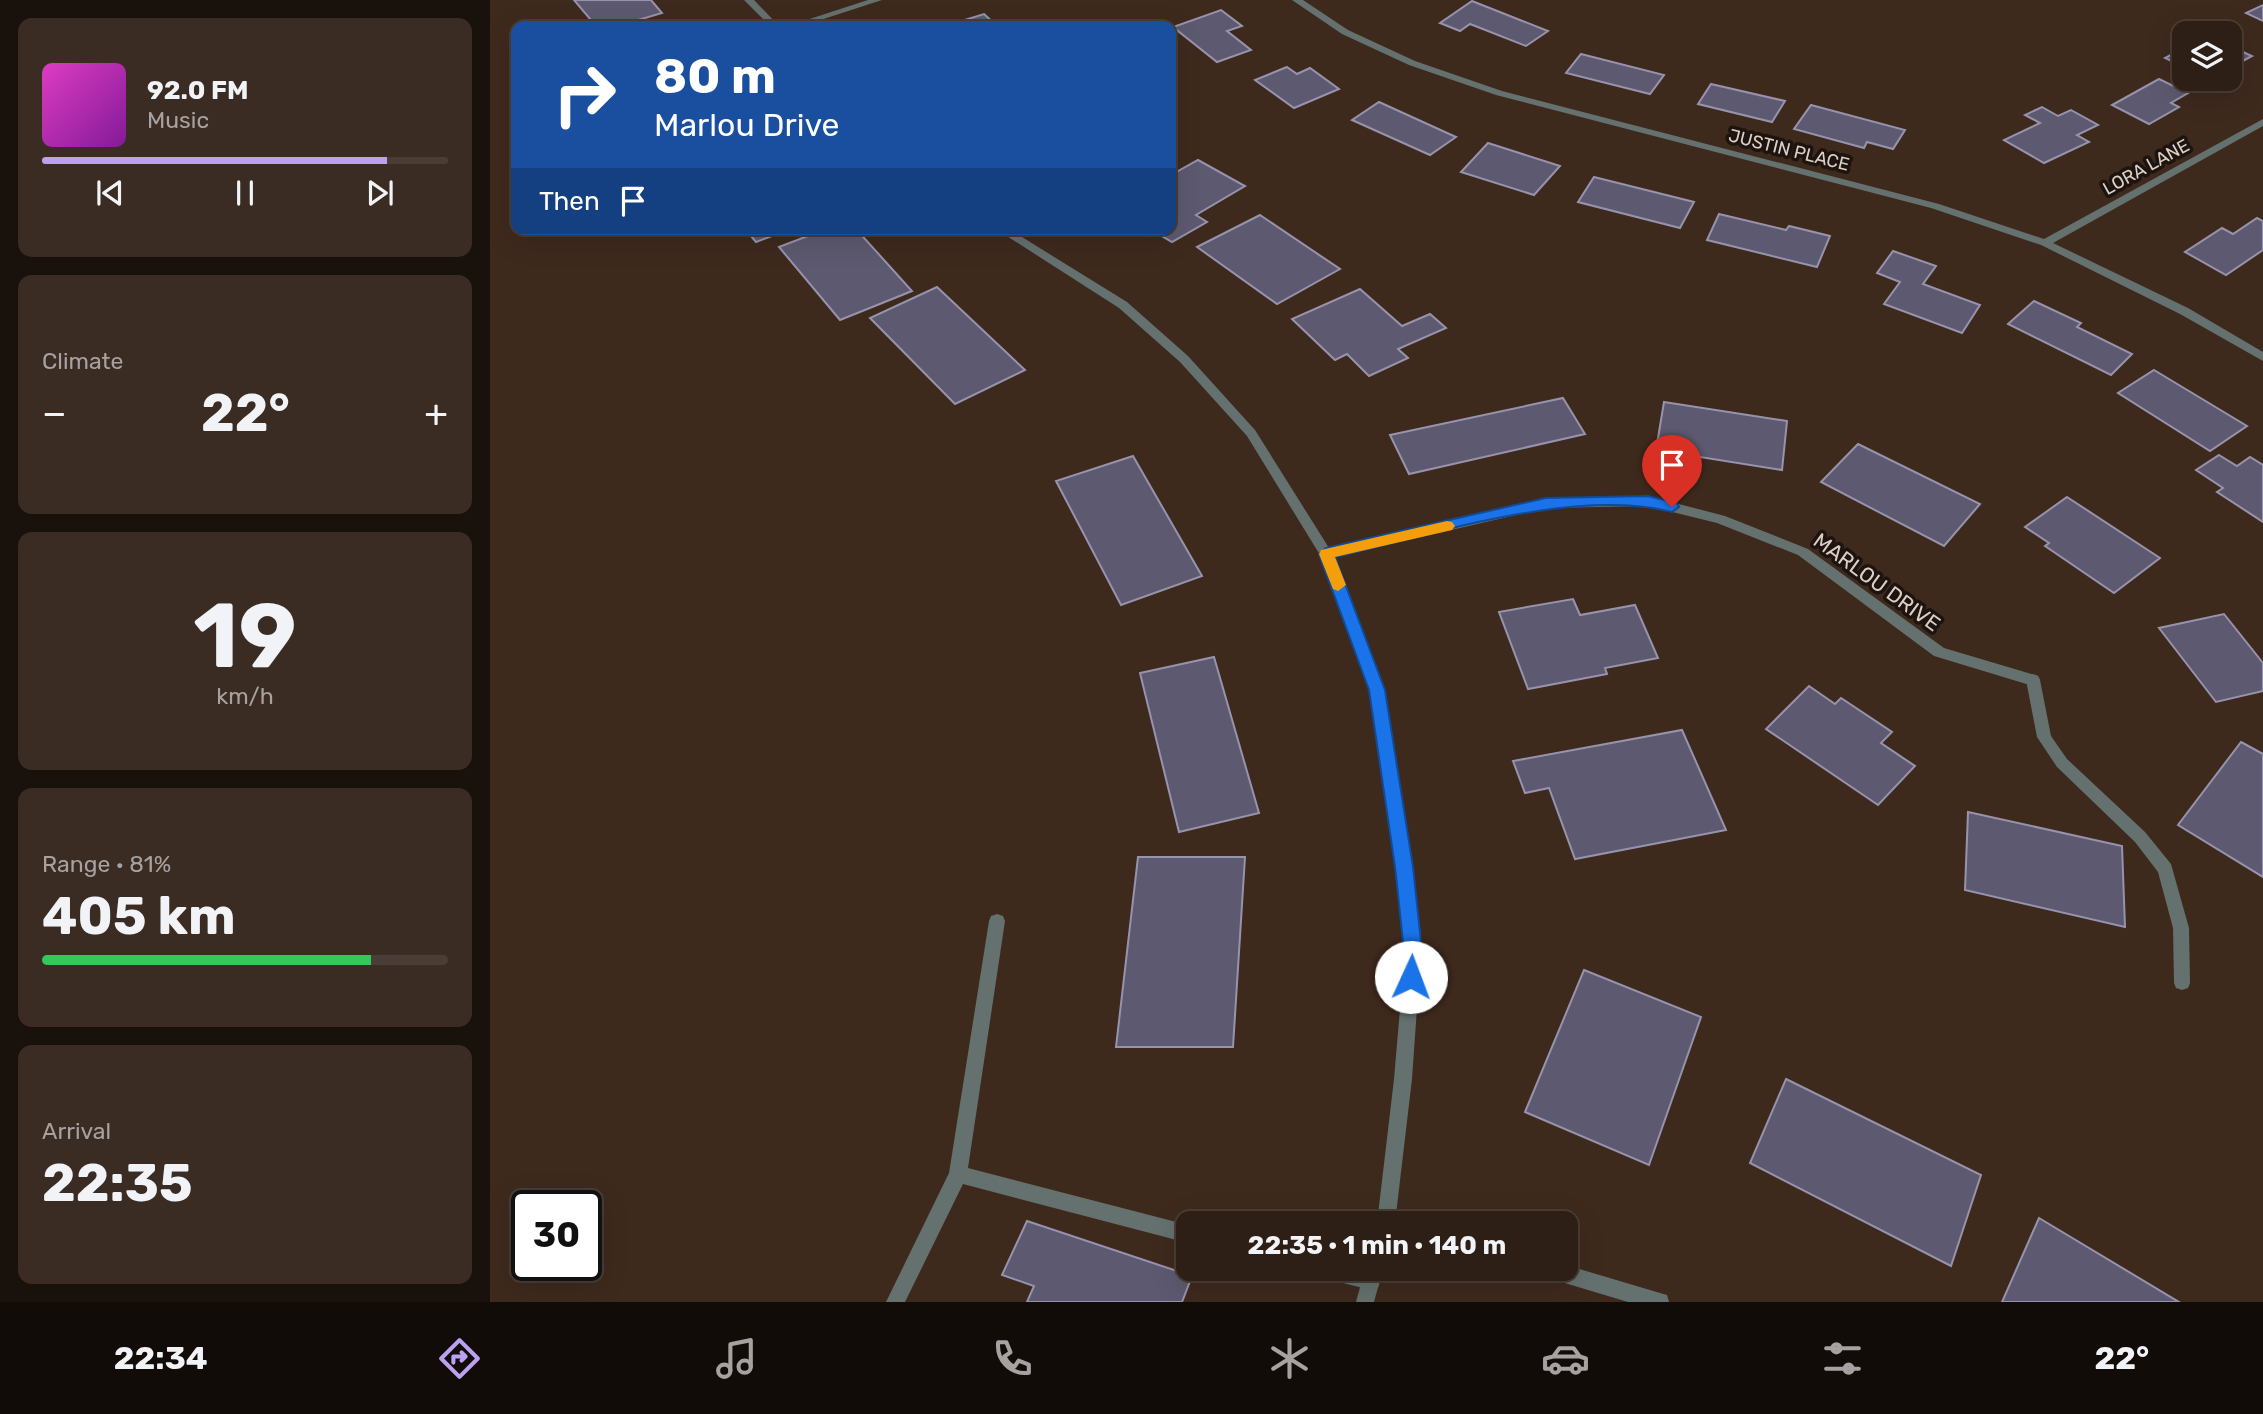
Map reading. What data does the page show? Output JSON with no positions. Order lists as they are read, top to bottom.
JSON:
{
  "streets": {
    "street": ["JUSTIN PLACE", "LORA LANE", "MARLOU DRIVE"]
  },
  "crossings": [
    ["JUSTIN PLACE", "LORA LANE"]
  ],
  "page": {
    "turn": ["80 m", "Marlou Drive"],
    "song": ["92.0 FM", "Music"],
    "then": "Then",
    "tile": [
      "Climate",
      ["19", "km/h"],
      ["Range · 81%", "405 km"],
      ["Arrival", "22:35"]
    ],
    "heat": ["−", "22°", "+"],
    "limit": "30",
    "trip": "22:35 · 1 min · 140 m",
    "tabs": ["22:34", "22°"]
  }
}
